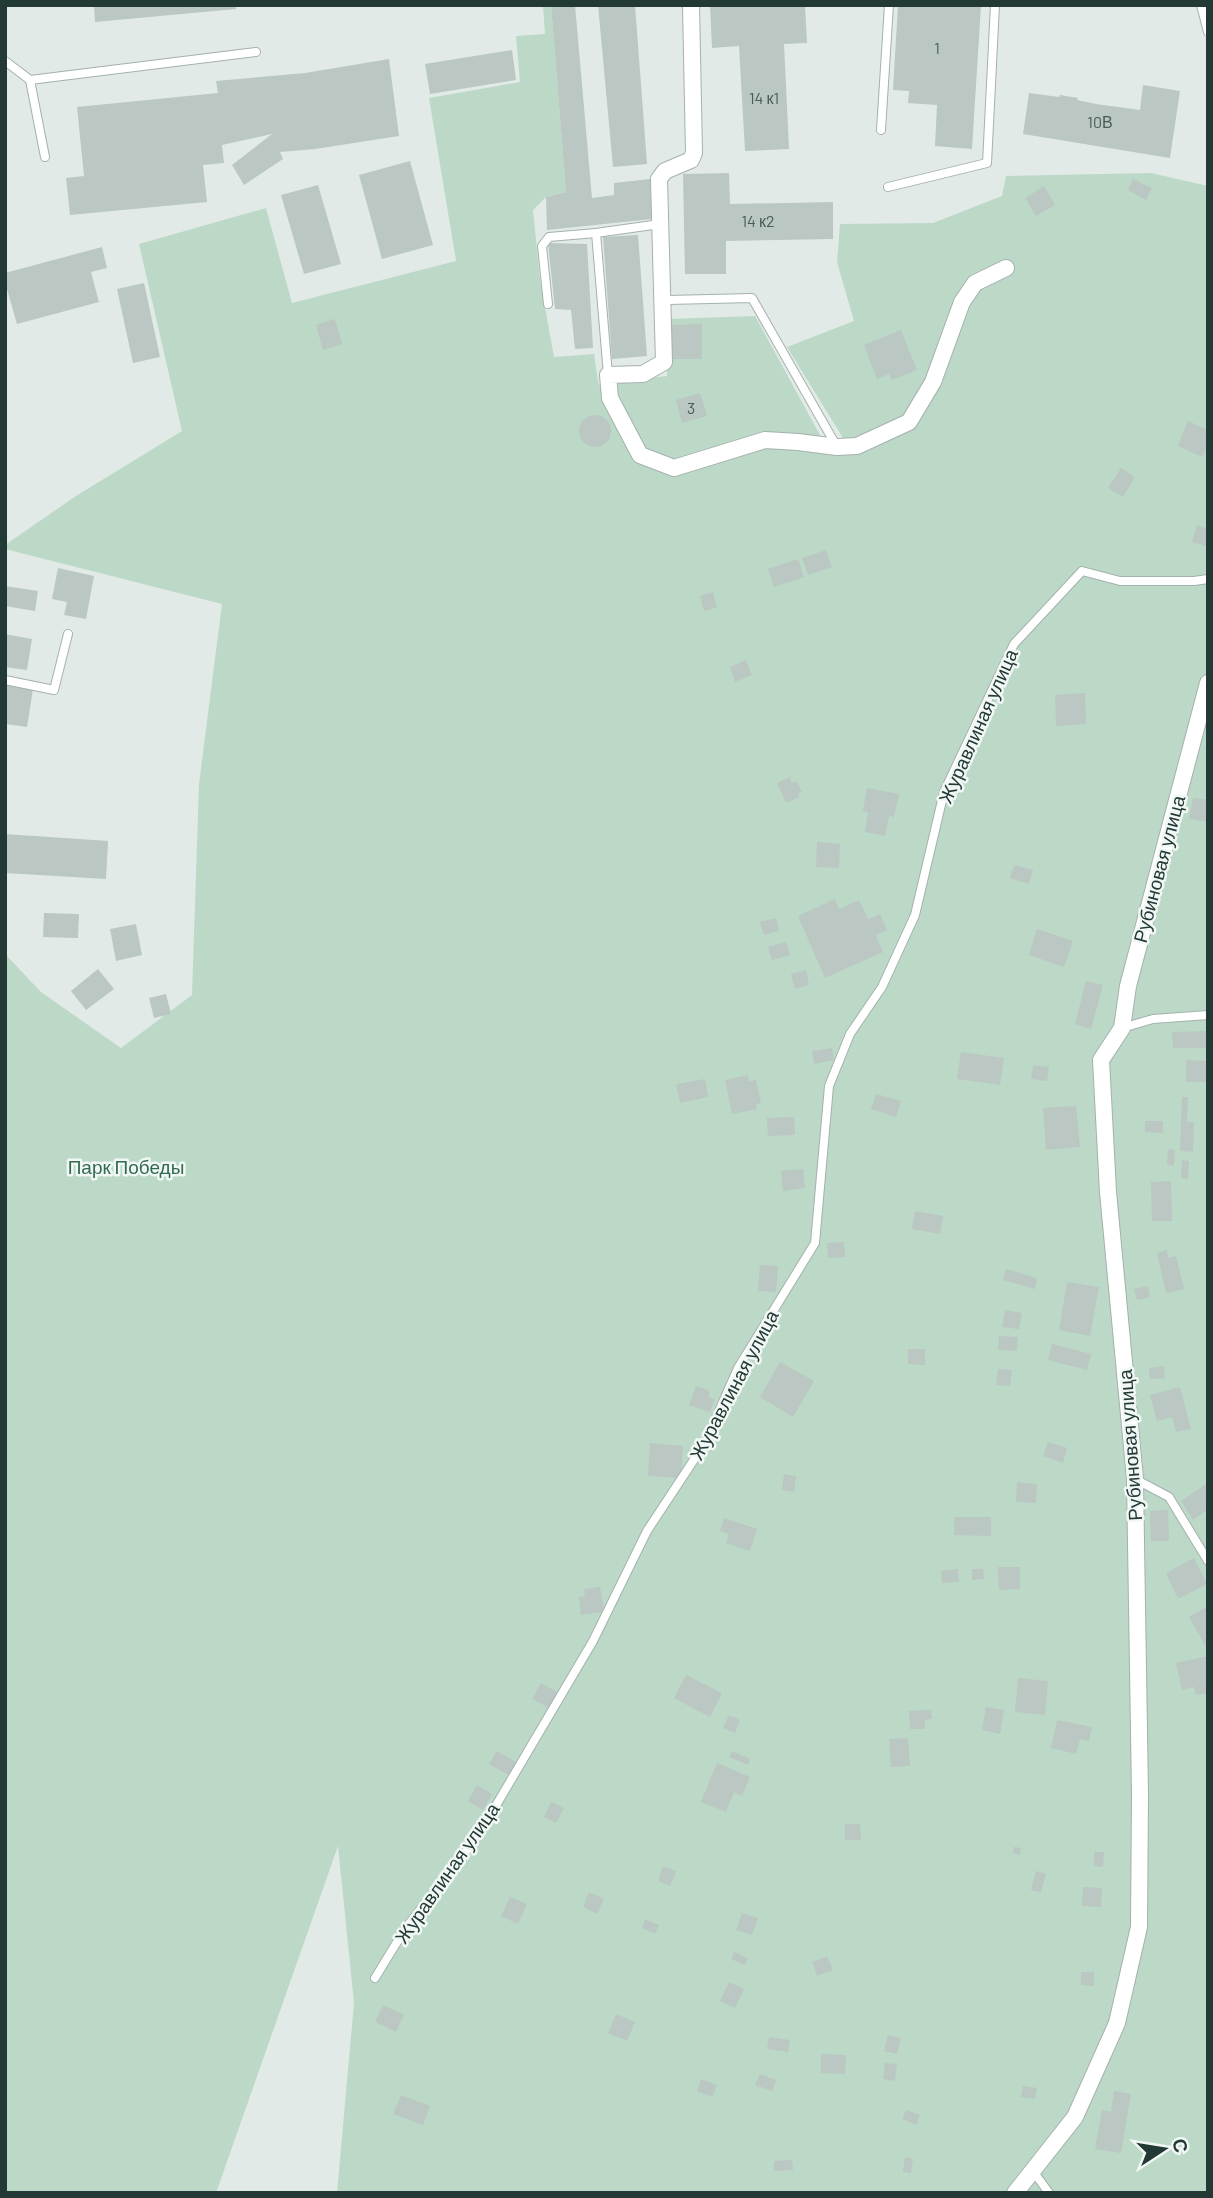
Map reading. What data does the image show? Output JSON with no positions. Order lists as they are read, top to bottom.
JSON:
{
  "streets": {
    "street": ["Рубиновая улица"],
    "lane": ["Журавлиная улица"]
  },
  "parks": ["Парк Победы"],
  "house_numbers": [
    "1",
    "14 к1",
    "10В",
    "14 к2",
    "3"
  ],
  "north": "right"
}
